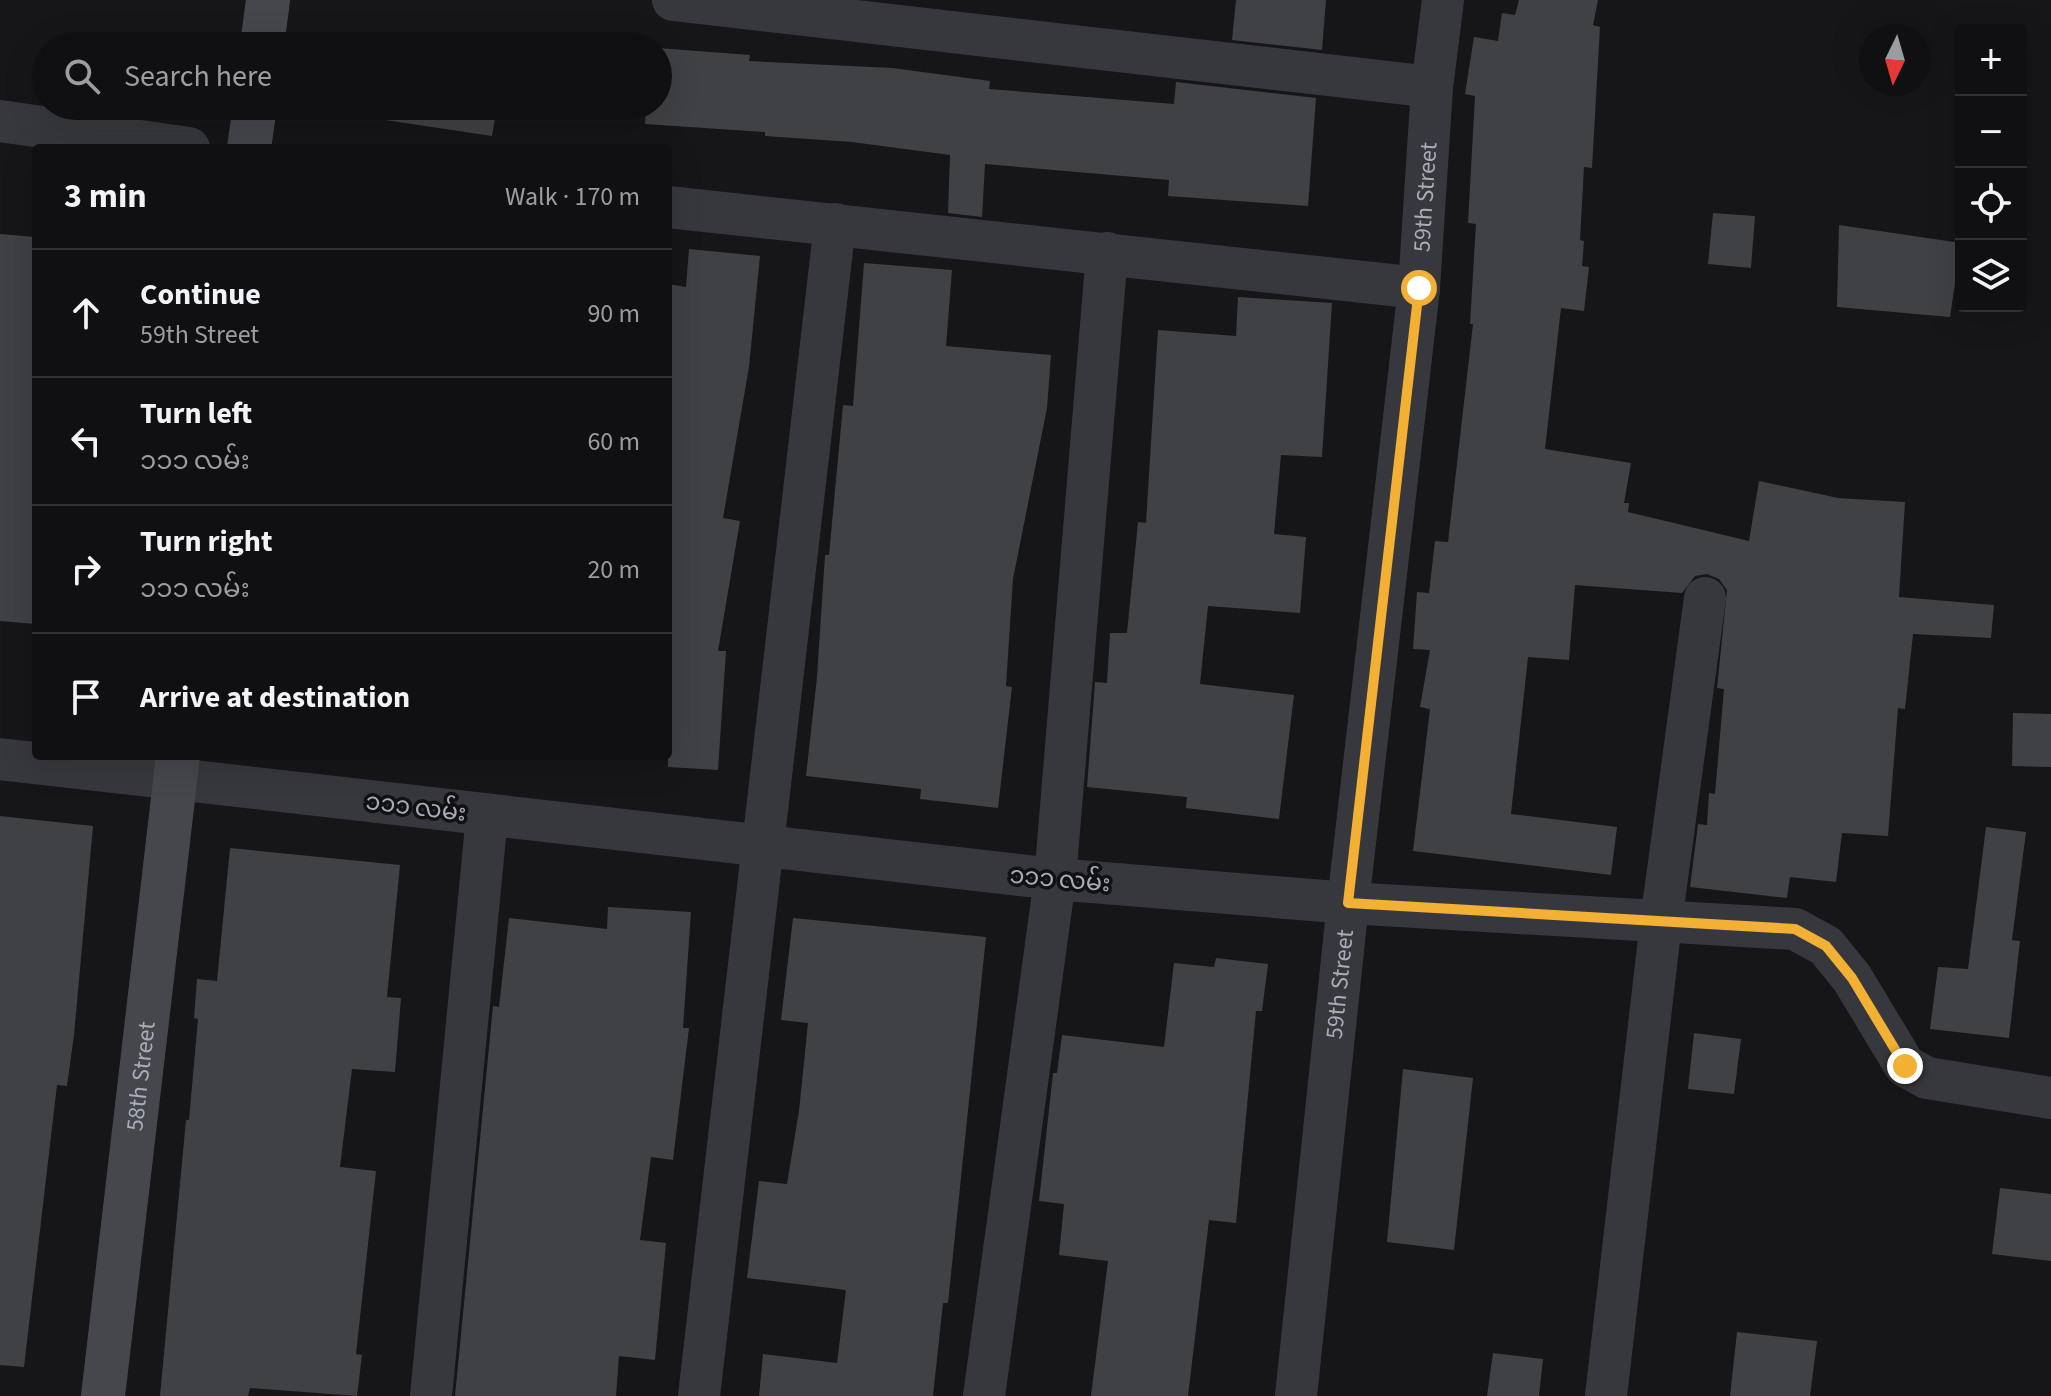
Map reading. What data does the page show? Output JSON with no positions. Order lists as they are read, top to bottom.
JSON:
{
  "streets": {
    "main road": ["58th Street"],
    "street": ["59th Street", "၁၁၁ လမ်း"]
  },
  "crossings": [
    ["59th Street", "၁၁၁ လမ်း"],
    ["၁၁၁ လမ်း", "58th Street"]
  ],
  "north": "bottom",
  "page": {
    "map_buttons": ["+", "−"],
    "search": "Search here",
    "heading": ["3 min", "Walk · 170 m"],
    "list": [
      ["Continue", "59th Street", "90 m"],
      ["Turn left", "၁၁၁ လမ်း", "60 m"],
      ["Turn right", "၁၁၁ လမ်း", "20 m"],
      "Arrive at destination"
    ]
  }
}
